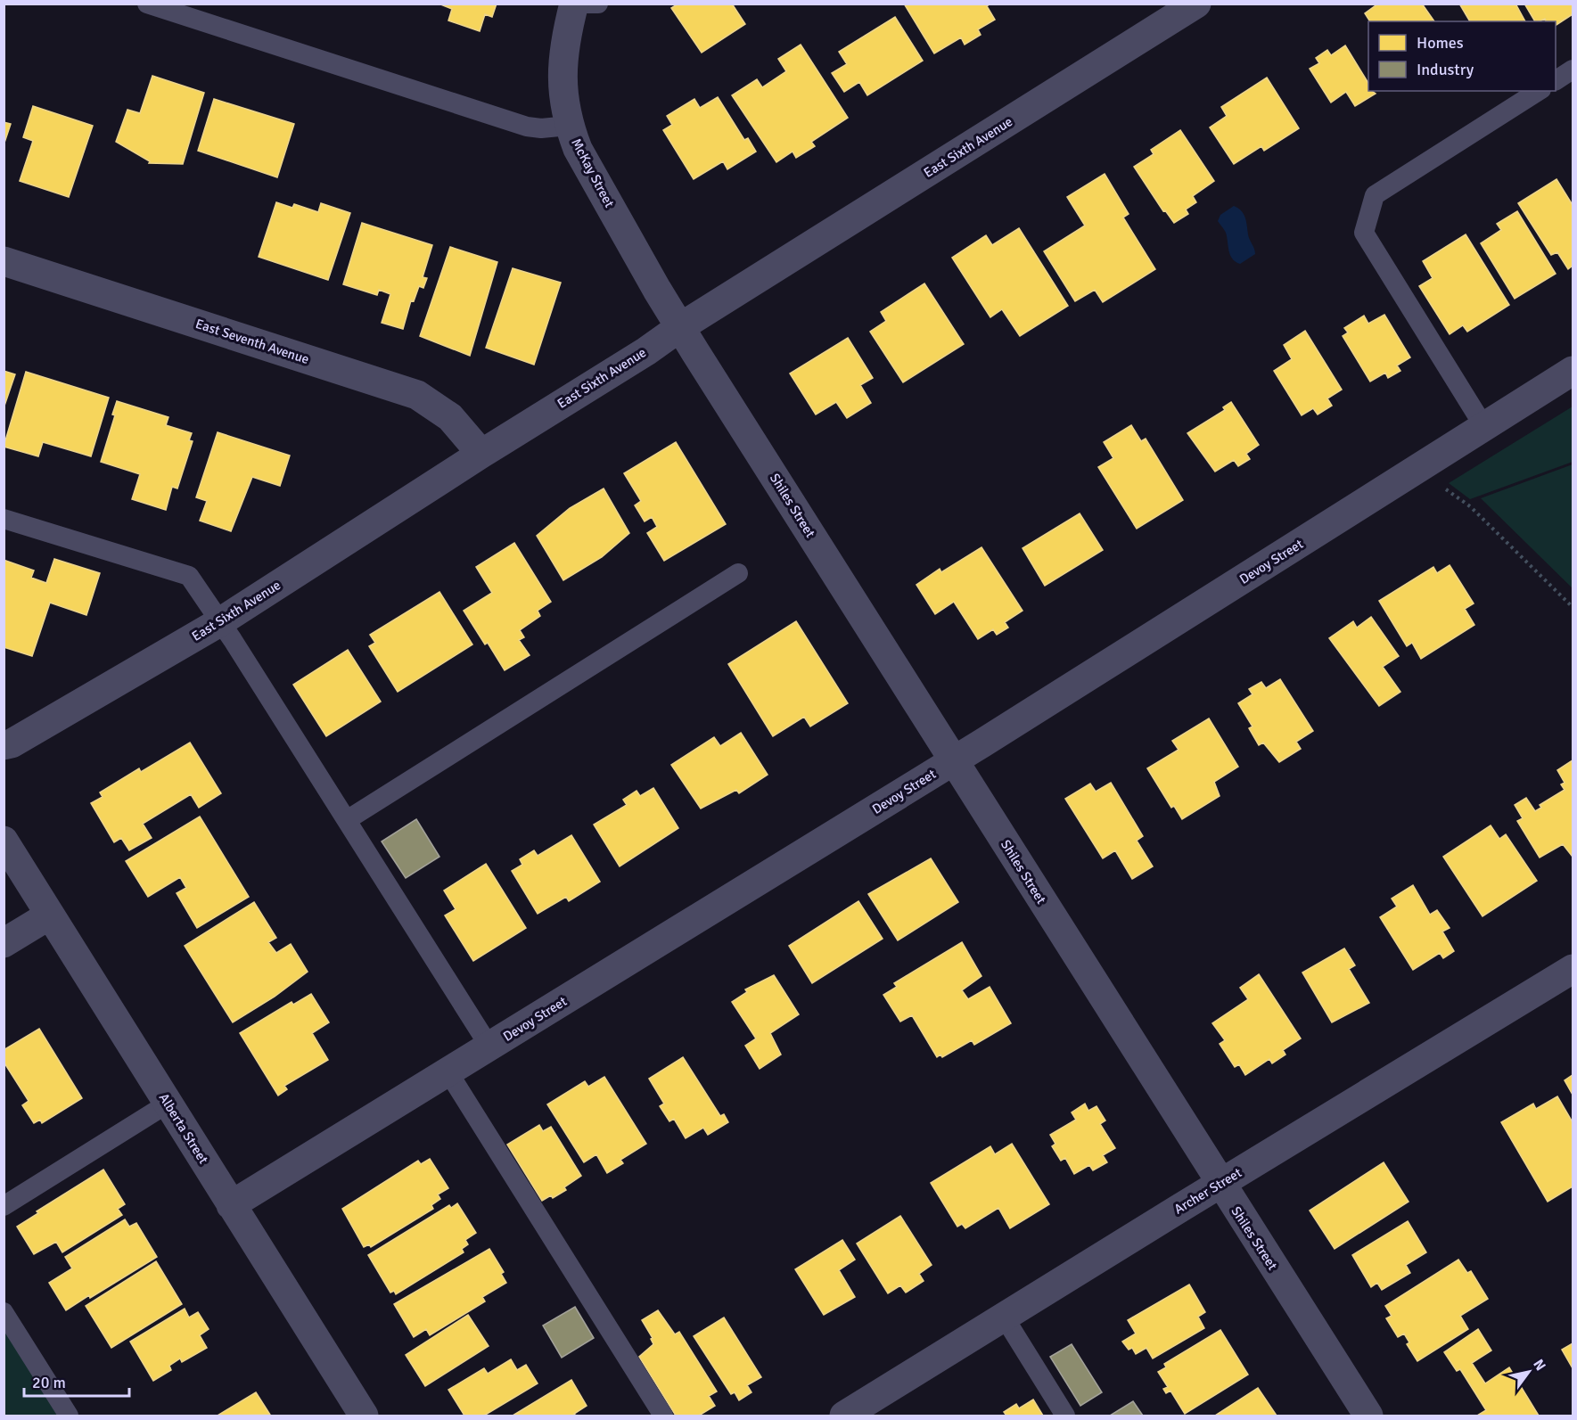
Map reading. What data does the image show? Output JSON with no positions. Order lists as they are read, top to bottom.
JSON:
{
  "streets": {
    "street": [
      "East Sixth Avenue",
      "McKay Street",
      "East Seventh Avenue",
      "Shiles Street",
      "Devoy Street",
      "Alberta Street",
      "Archer Street"
    ]
  },
  "crossings": [
    ["East Sixth Avenue", "McKay Street"],
    ["East Sixth Avenue", "East Seventh Avenue"],
    ["East Sixth Avenue", "Shiles Street"],
    ["McKay Street", "Shiles Street"],
    ["Shiles Street", "Devoy Street"],
    ["Shiles Street", "Archer Street"],
    ["Devoy Street", "Alberta Street"]
  ],
  "legend": ["Homes", "Industry"],
  "scale_bar": "20 m",
  "north": "top right"
}
